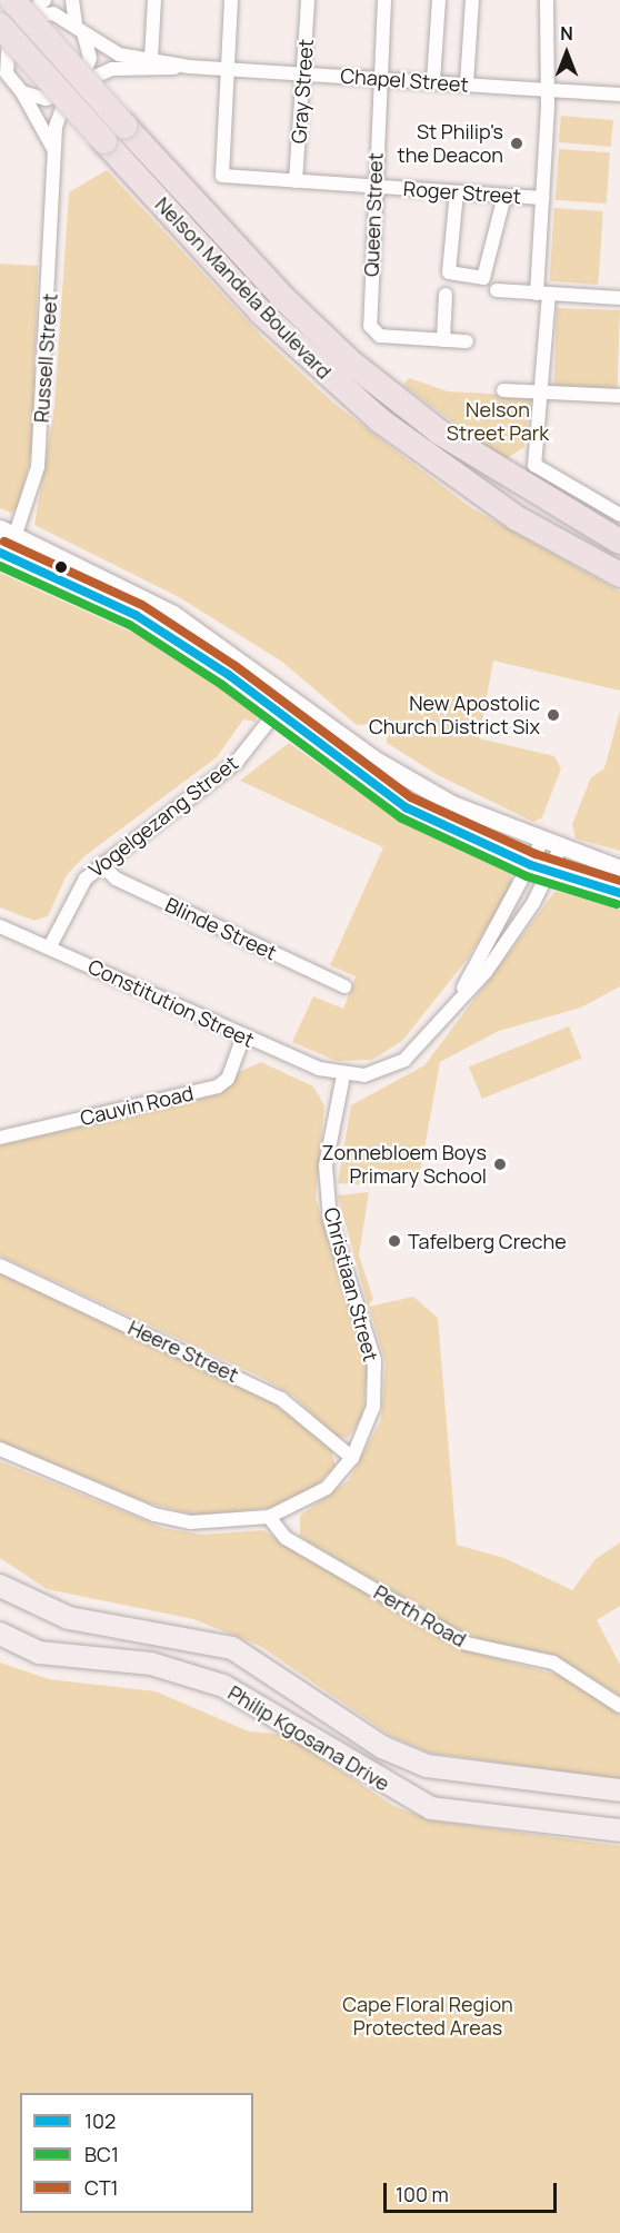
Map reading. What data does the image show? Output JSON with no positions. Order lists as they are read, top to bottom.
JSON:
{
  "streets": {
    "highway": ["Nelson Mandela Boulevard"],
    "main road": ["Philip Kgosana Drive"],
    "street": [
      "Chapel Street",
      "Gray Street",
      "Roger Street",
      "Queen Street",
      "Russell Street",
      "Vogelgezang Street",
      "Blinde Street",
      "Constitution Street",
      "Cauvin Road",
      "Christiaan Street",
      "Heere Street",
      "Perth Road"
    ]
  },
  "crossings": [
    ["Chapel Street", "Gray Street"],
    ["Chapel Street", "Roger Street"],
    ["Chapel Street", "Queen Street"],
    ["Chapel Street", "Nelson Mandela Boulevard"],
    ["Chapel Street", "Russell Street"],
    ["Gray Street", "Roger Street"],
    ["Roger Street", "Queen Street"],
    ["Nelson Mandela Boulevard", "Russell Street"],
    ["Vogelgezang Street", "Blinde Street"],
    ["Vogelgezang Street", "Constitution Street"],
    ["Constitution Street", "Cauvin Road"],
    ["Constitution Street", "Christiaan Street"],
    ["Christiaan Street", "Heere Street"],
    ["Christiaan Street", "Perth Road"]
  ],
  "parks": ["Nelson Street Park", "Cape Floral Region Protected Areas"],
  "places": [
    "St Philip's the Deacon",
    "New Apostolic Church District Six",
    "Zonnebloem Boys Primary School",
    "Tafelberg Creche"
  ],
  "lines": ["transit line CT1", "transit line 102", "transit line BC1"],
  "legend": ["102", "BC1", "CT1"],
  "scale_bar": "100 m",
  "north": "top"
}
